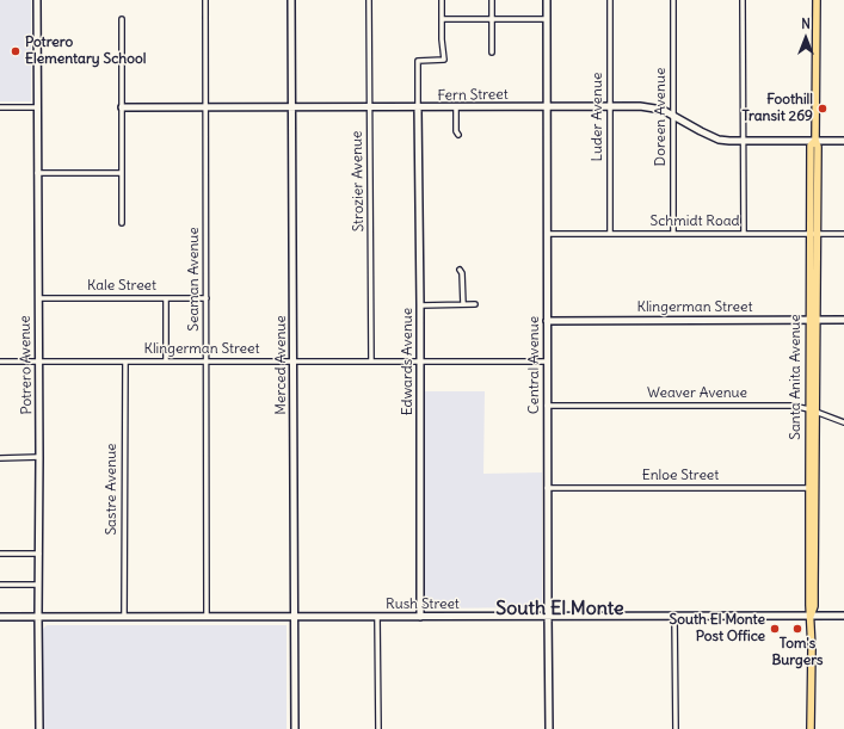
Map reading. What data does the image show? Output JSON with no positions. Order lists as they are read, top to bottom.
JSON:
{
  "streets": {
    "main road": ["Santa Anita Avenue"],
    "street": [
      "Fern Street",
      "Luder Avenue",
      "Doreen Avenue",
      "Strozier Avenue",
      "Schmidt Road",
      "Seaman Avenue",
      "Kale Street",
      "Klingerman Street",
      "Edwards Avenue",
      "Potrero Avenue",
      "Merced Avenue",
      "Central Avenue",
      "Weaver Avenue",
      "Enloe Street",
      "Sastre Avenue",
      "Rush Street"
    ]
  },
  "crossings": [
    ["Fern Street", "Luder Avenue"],
    ["Fern Street", "Doreen Avenue"],
    ["Fern Street", "Strozier Avenue"],
    ["Fern Street", "Seaman Avenue"],
    ["Fern Street", "Edwards Avenue"],
    ["Fern Street", "Merced Avenue"],
    ["Fern Street", "Central Avenue"],
    ["Fern Street", "Santa Anita Avenue"],
    ["Luder Avenue", "Schmidt Road"],
    ["Doreen Avenue", "Schmidt Road"],
    ["Strozier Avenue", "Klingerman Street"],
    ["Schmidt Road", "Central Avenue"],
    ["Schmidt Road", "Santa Anita Avenue"],
    ["Seaman Avenue", "Kale Street"],
    ["Seaman Avenue", "Klingerman Street"],
    ["Seaman Avenue", "Rush Street"],
    ["Kale Street", "Potrero Avenue"],
    ["Klingerman Street", "Edwards Avenue"],
    ["Klingerman Street", "Potrero Avenue"],
    ["Klingerman Street", "Merced Avenue"],
    ["Klingerman Street", "Central Avenue"],
    ["Klingerman Street", "Santa Anita Avenue"],
    ["Klingerman Street", "Sastre Avenue"],
    ["Edwards Avenue", "Rush Street"],
    ["Potrero Avenue", "Rush Street"],
    ["Merced Avenue", "Rush Street"],
    ["Central Avenue", "Weaver Avenue"],
    ["Central Avenue", "Enloe Street"],
    ["Central Avenue", "Rush Street"],
    ["Santa Anita Avenue", "Weaver Avenue"],
    ["Santa Anita Avenue", "Enloe Street"],
    ["Santa Anita Avenue", "Rush Street"],
    ["Sastre Avenue", "Rush Street"]
  ],
  "districts": ["South El Monte"],
  "places": [
    "Potrero Elementary School",
    "Foothill Transit 269",
    "South El Monte Post Office",
    "Tom's Burgers"
  ],
  "north": "top"
}
